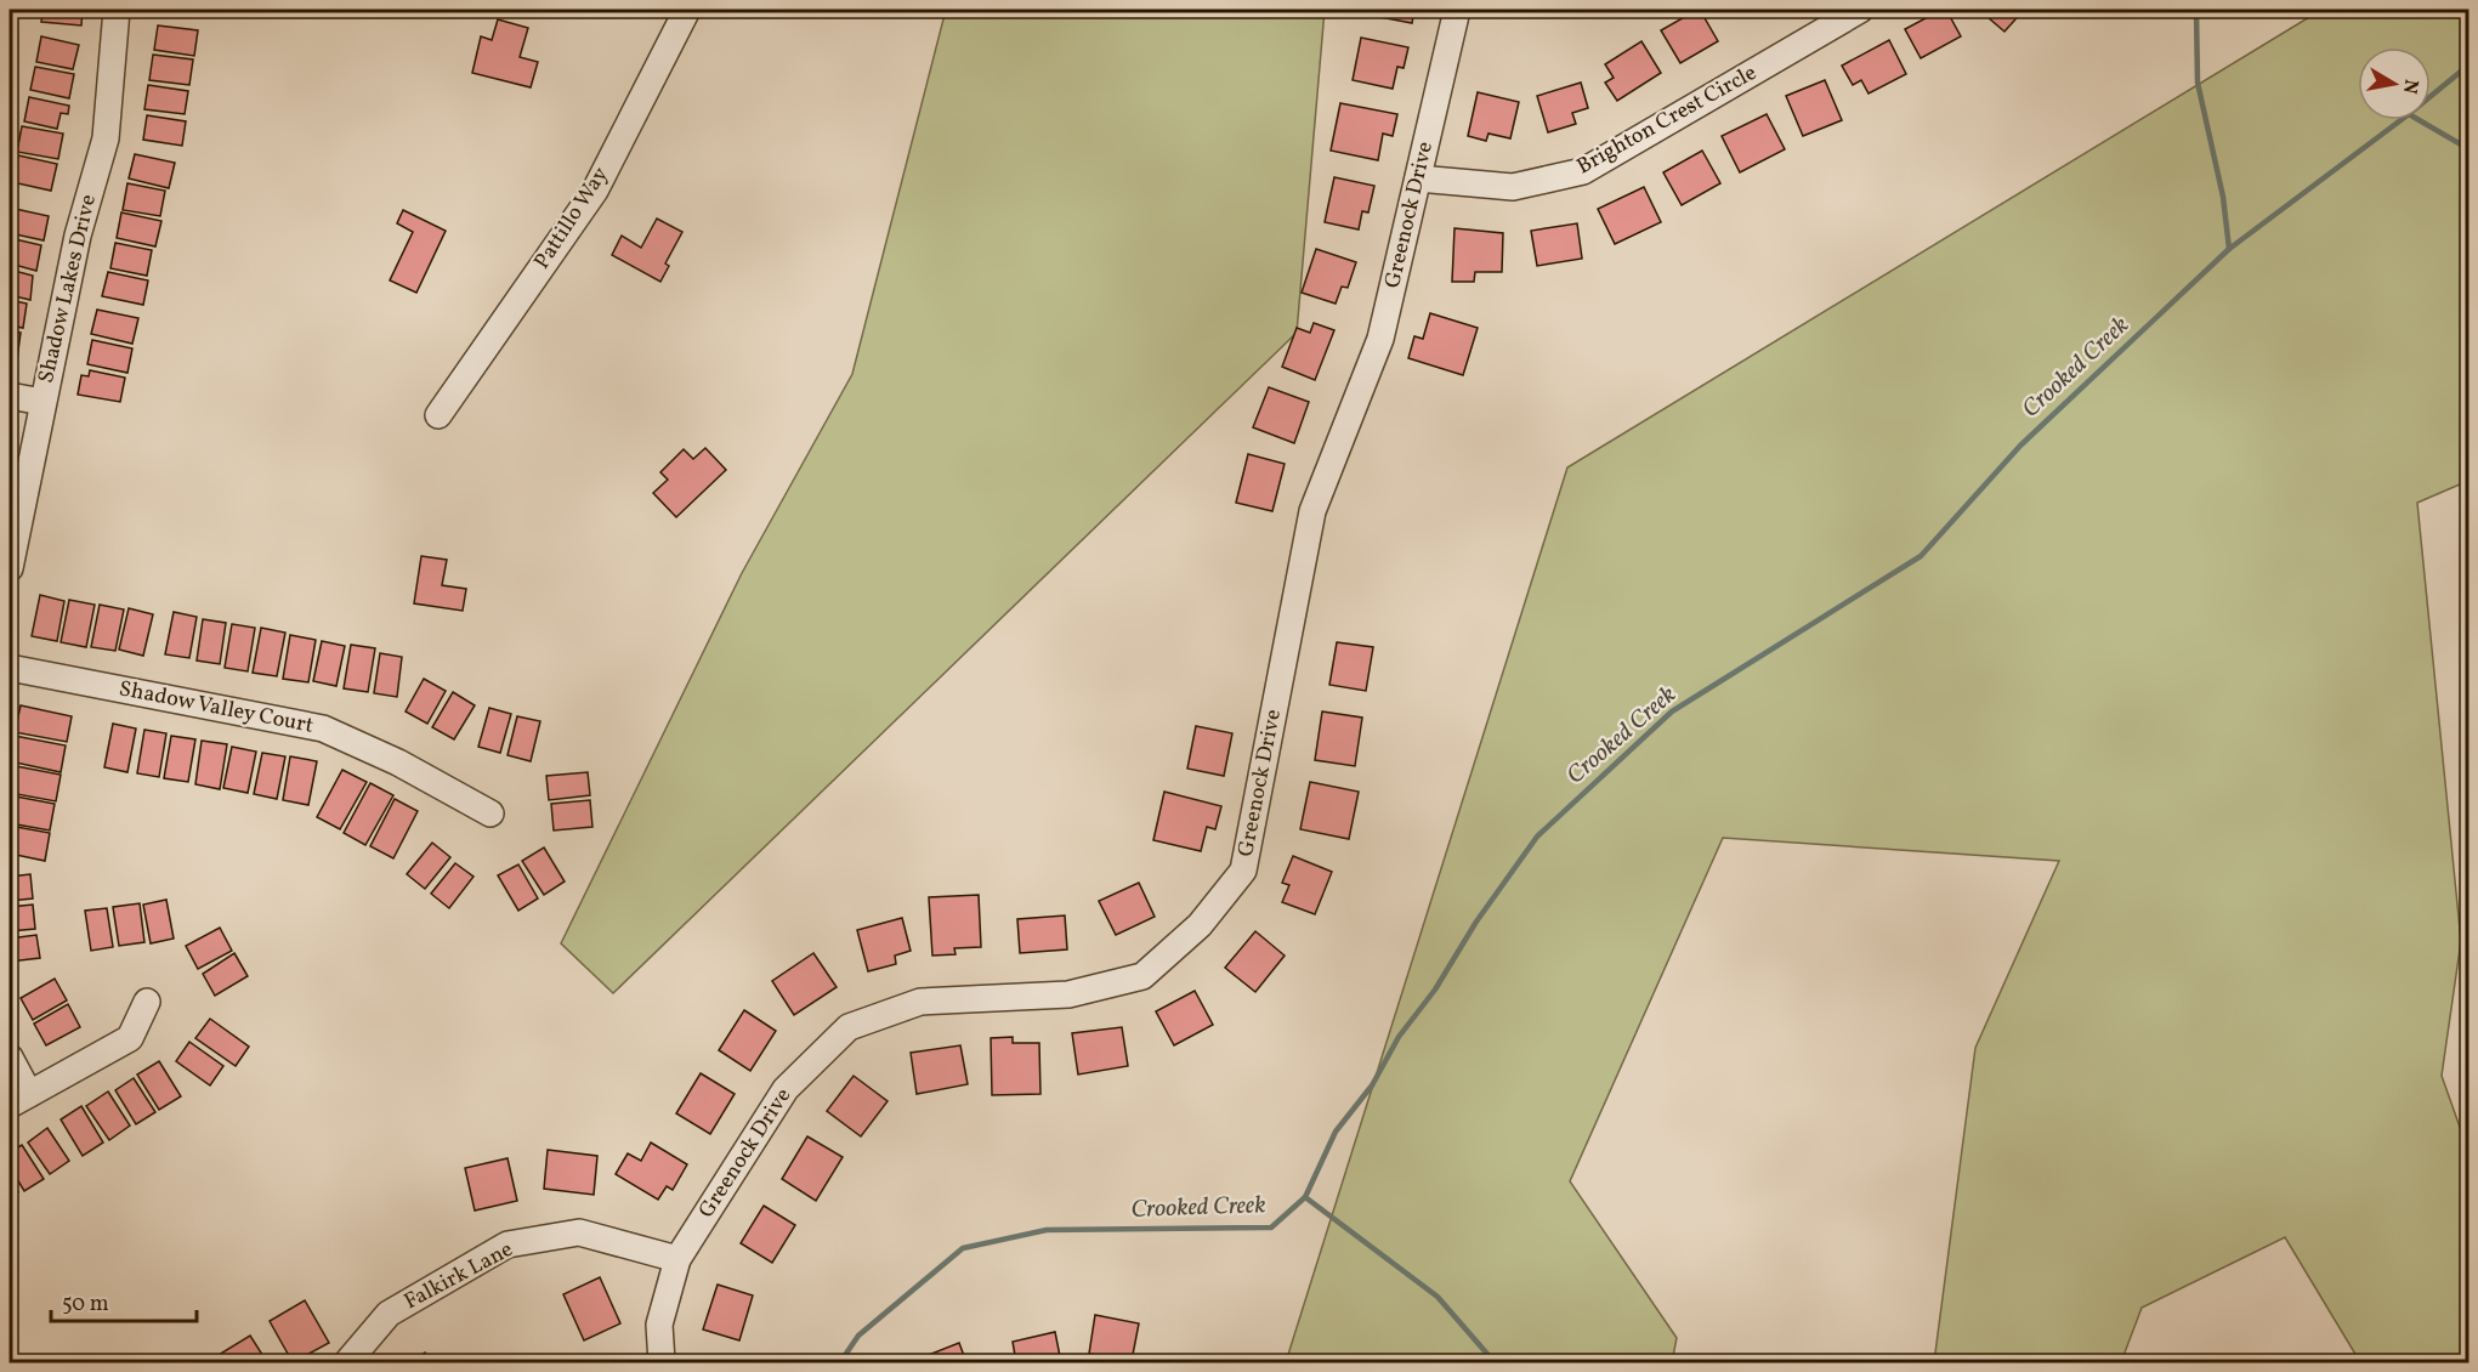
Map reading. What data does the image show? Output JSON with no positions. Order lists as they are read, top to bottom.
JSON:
{
  "streets": {
    "street": [
      "Brighton Crest Circle",
      "Greenock Drive",
      "Pattillo Way",
      "Shadow Lakes Drive",
      "Shadow Valley Court",
      "Falkirk Lane"
    ]
  },
  "crossings": [
    ["Brighton Crest Circle", "Greenock Drive"],
    ["Greenock Drive", "Falkirk Lane"]
  ],
  "water": ["Crooked Creek"],
  "scale_bar": "50 m",
  "north": "right"
}
